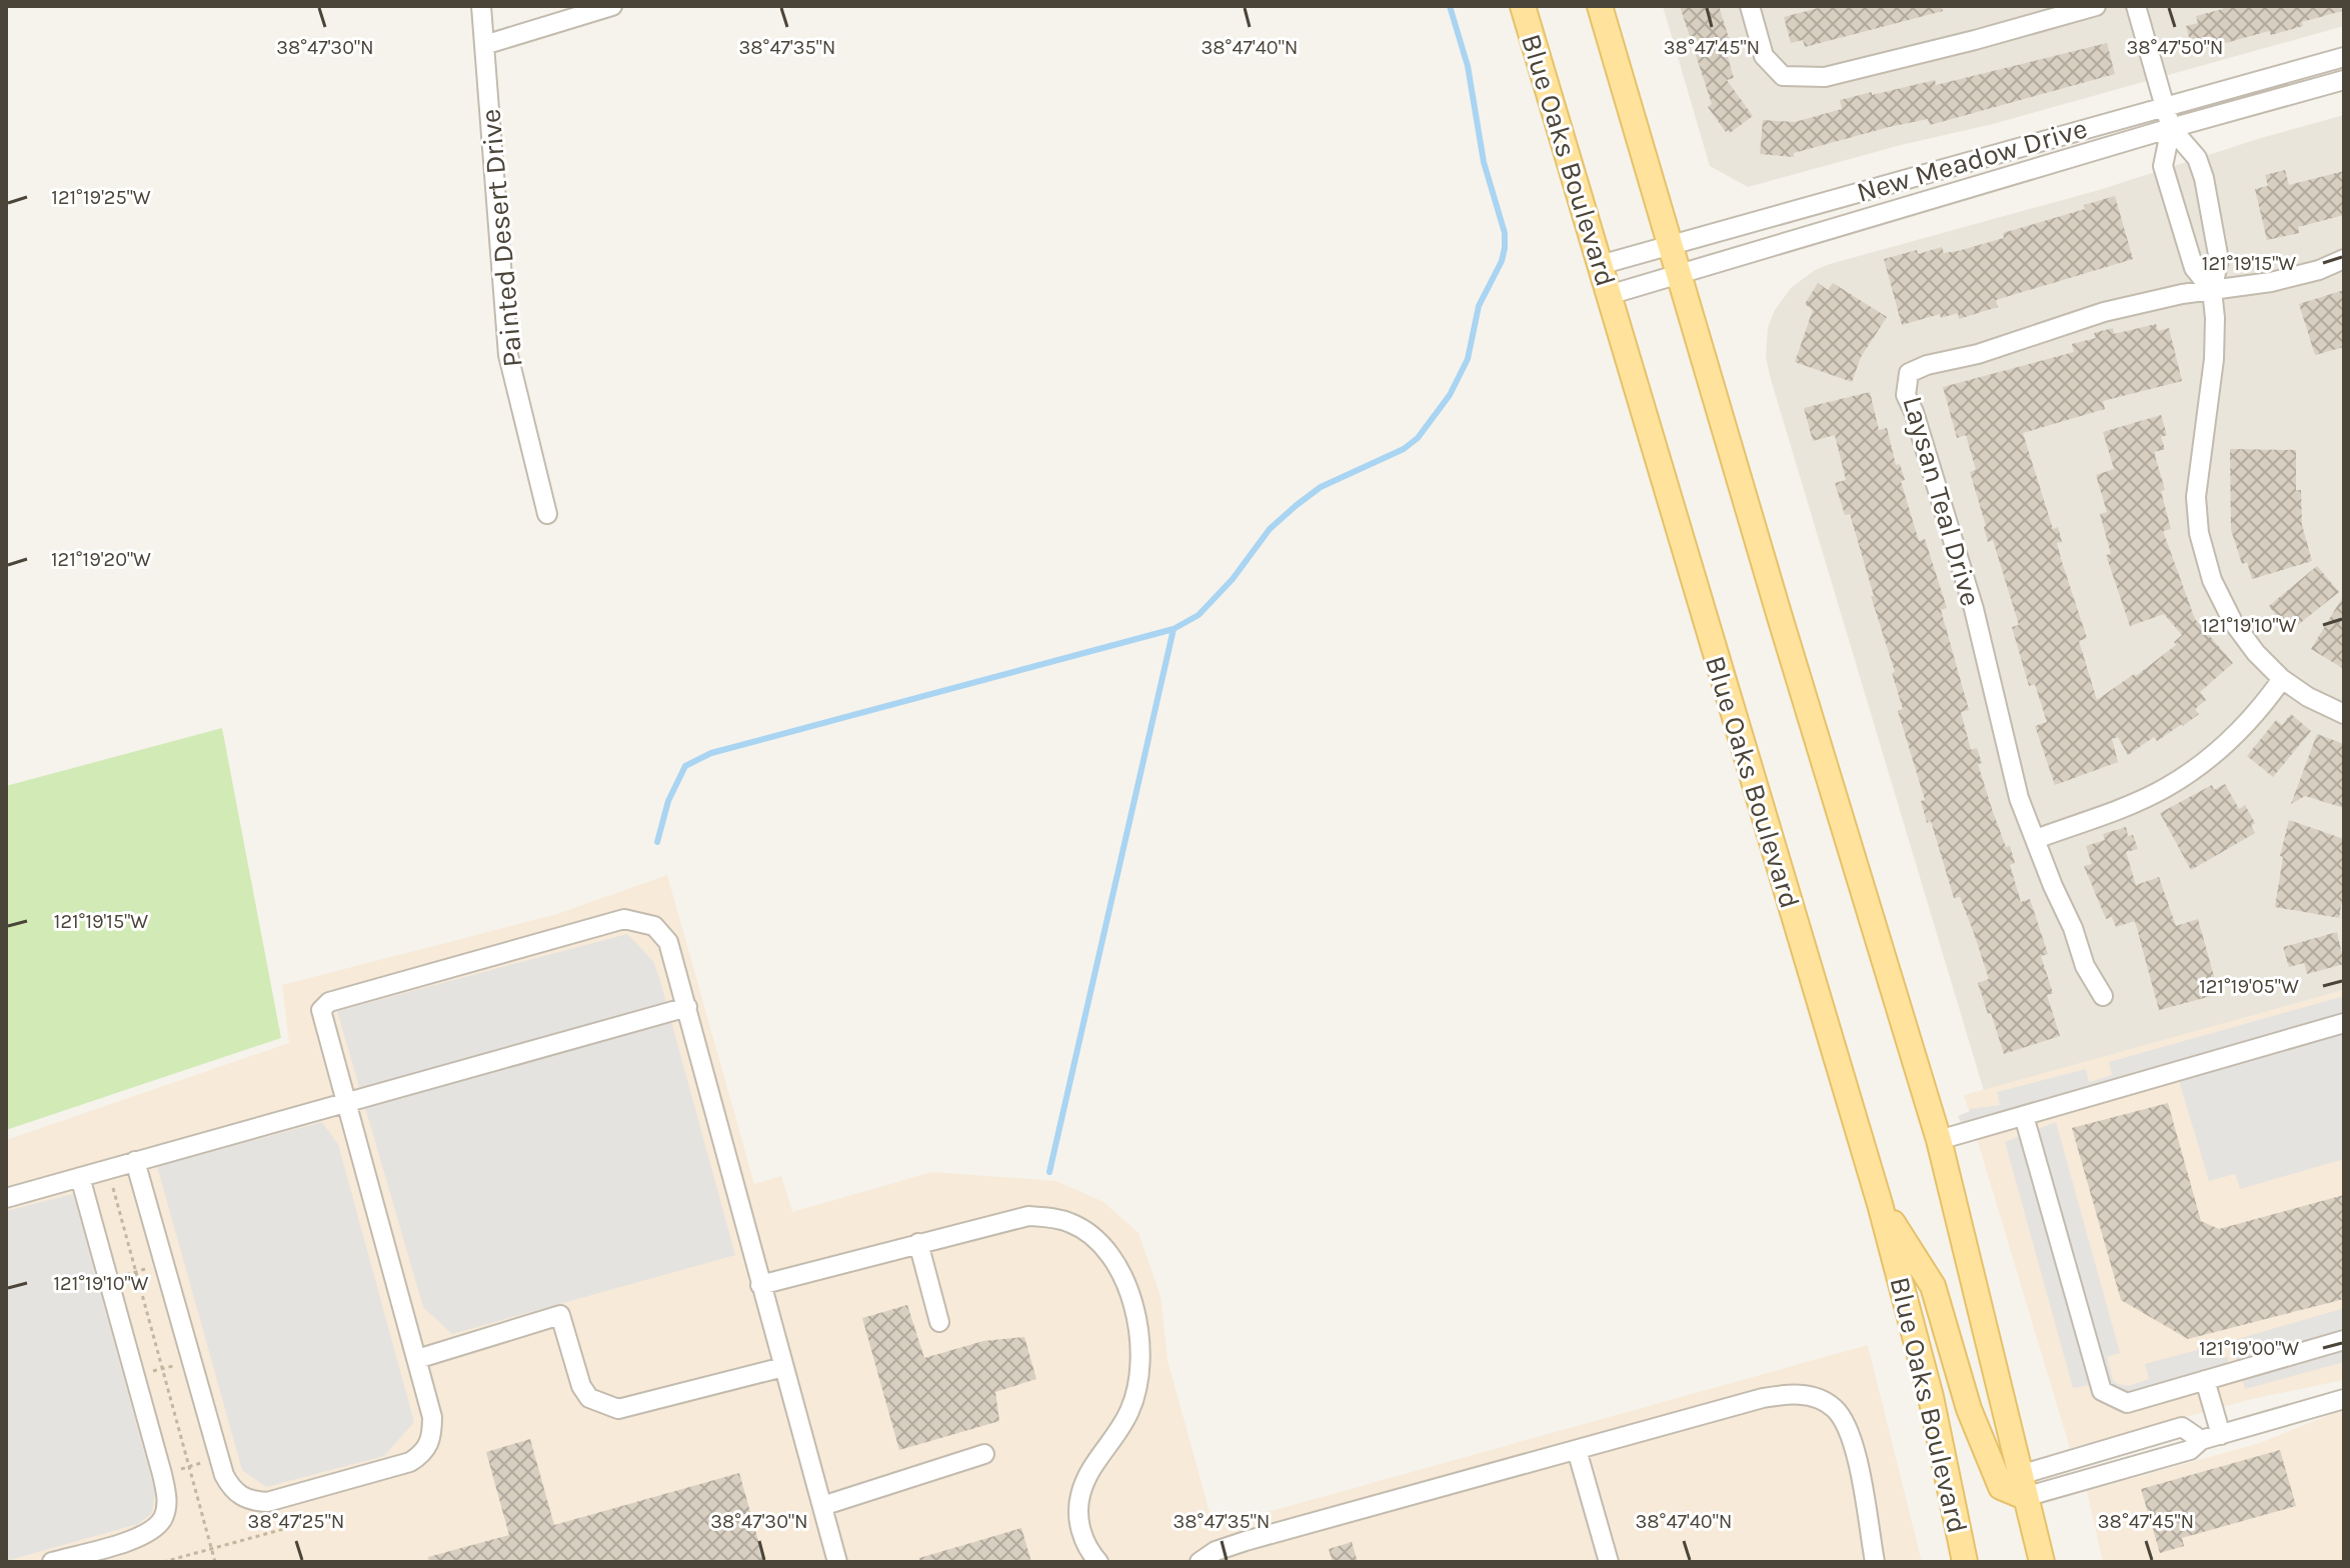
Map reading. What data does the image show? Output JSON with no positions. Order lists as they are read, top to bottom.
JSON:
{
  "streets": {
    "main road": ["Blue Oaks Boulevard"],
    "street": ["New Meadow Drive", "Painted Desert Drive", "Laysan Teal Drive"]
  },
  "crossings": [
    ["Blue Oaks Boulevard", "New Meadow Drive"]
  ],
  "coordinates": [
    "38°47'30\"N",
    "38°47'35\"N",
    "38°47'40\"N",
    "38°47'45\"N",
    "38°47'50\"N",
    "121°19'25\"W",
    "121°19'15\"W",
    "121°19'20\"W",
    "121°19'10\"W",
    "121°19'05\"W",
    "121°19'00\"W",
    "38°47'25\"N"
  ]
}
